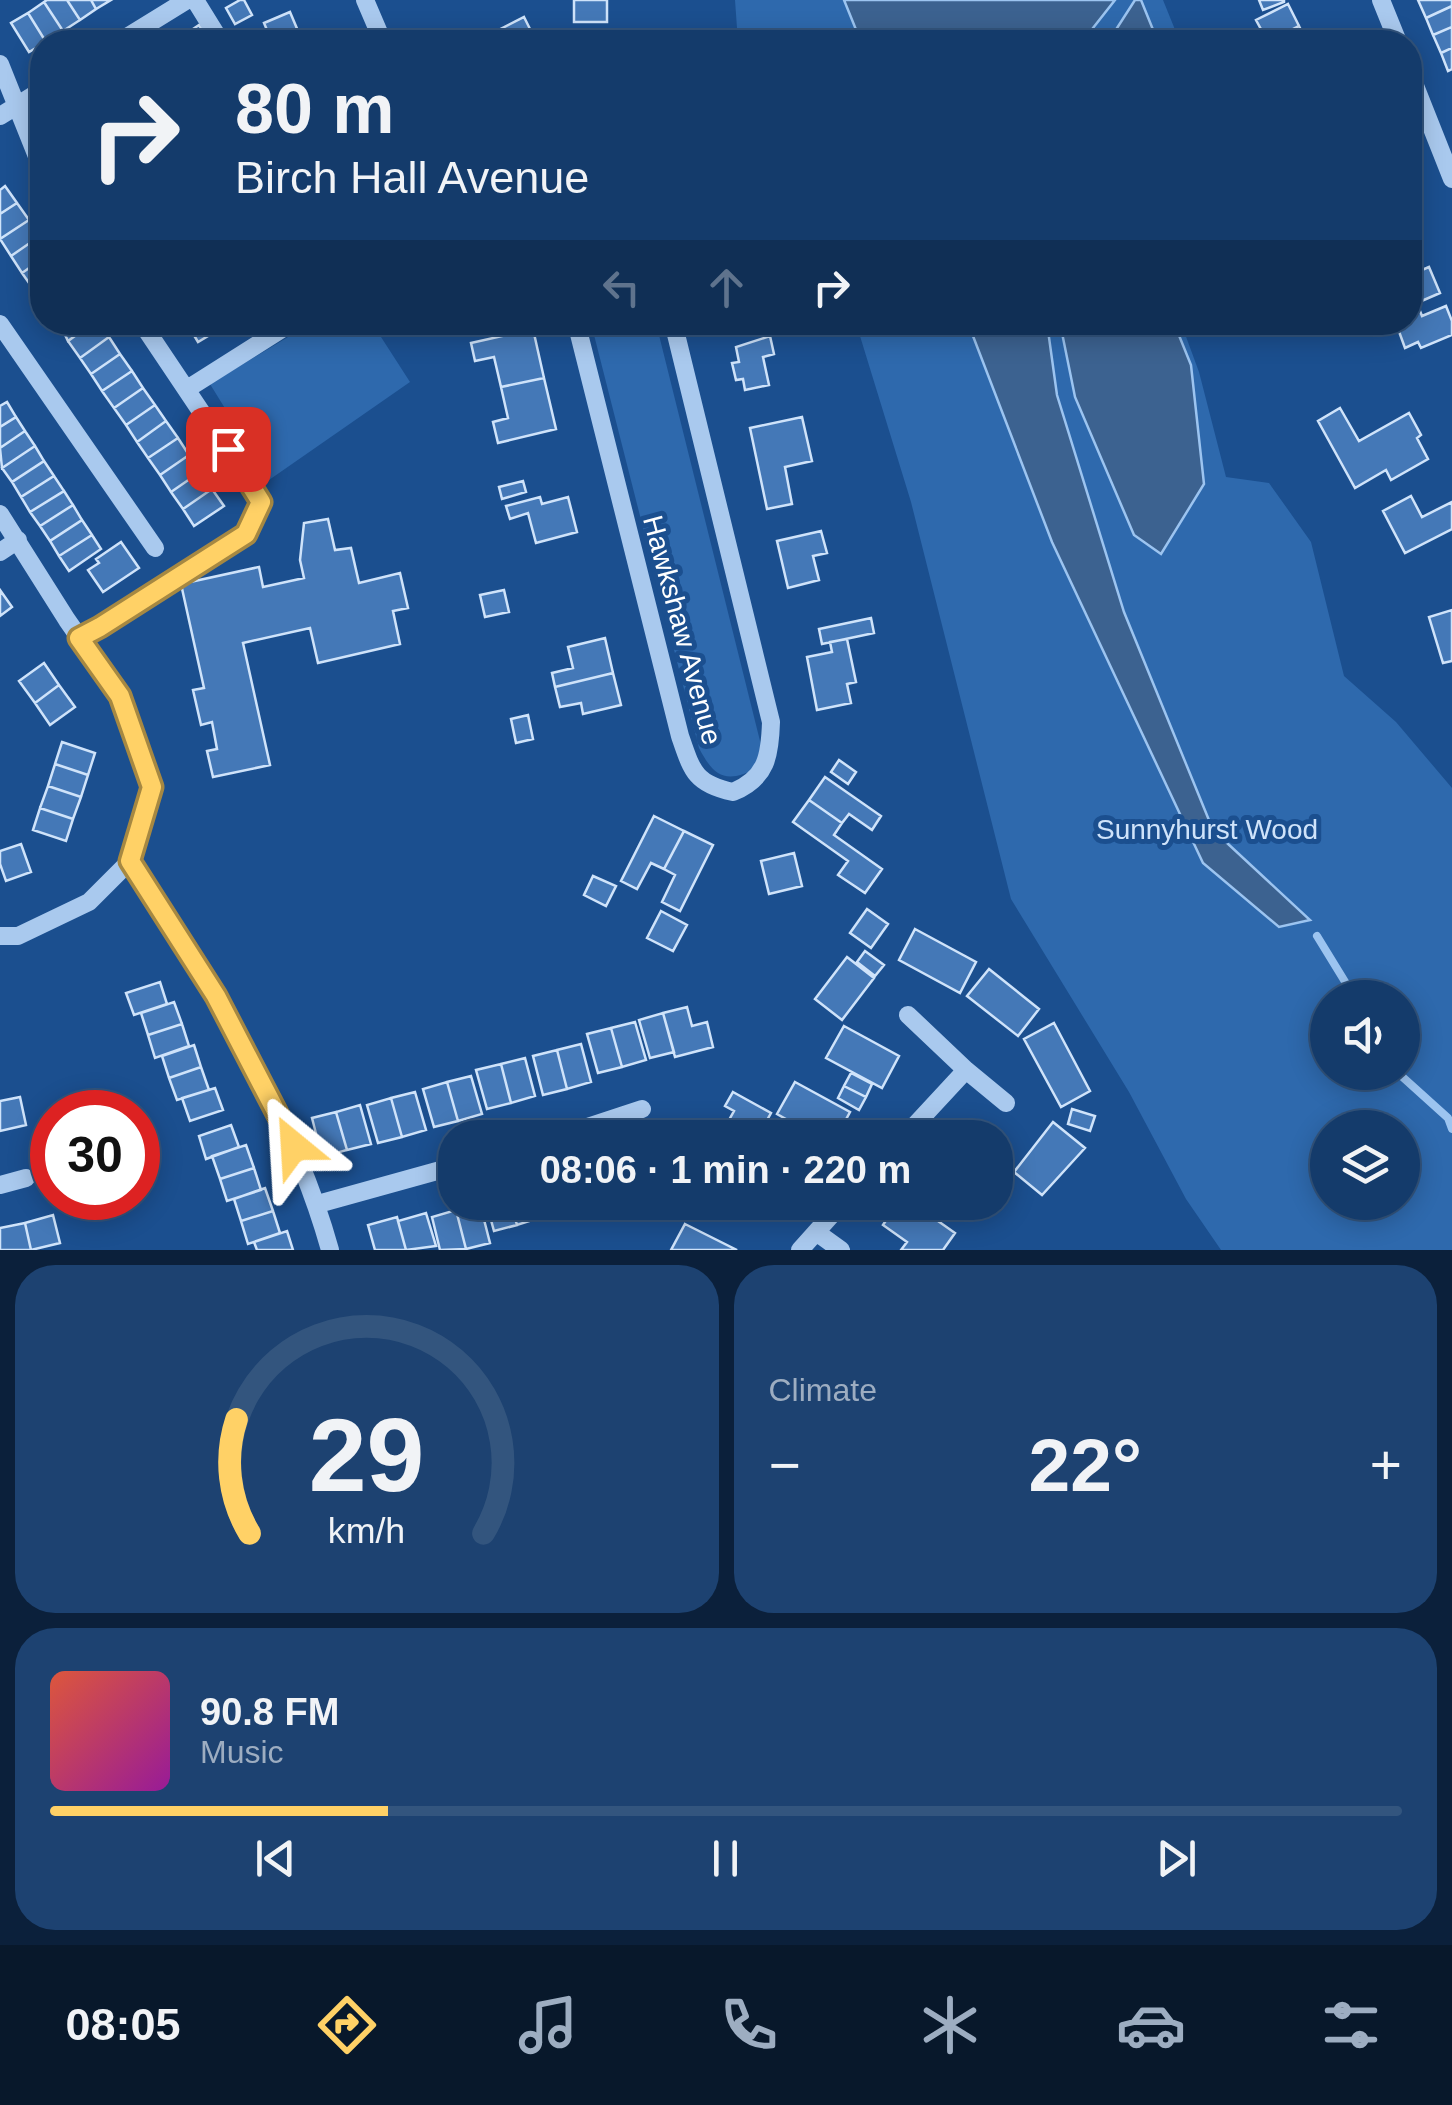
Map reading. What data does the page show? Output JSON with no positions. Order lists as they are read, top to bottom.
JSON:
{
  "streets": {
    "street": ["Hawkshaw Avenue"]
  },
  "parks": ["Sunnyhurst Wood"],
  "page": {
    "turn": ["80 m", "Birch Hall Avenue"],
    "limit": "30",
    "trip": "08:06 · 1 min · 220 m",
    "tile": "Climate",
    "heat": ["−", "22°", "+"],
    "song": ["90.8 FM", "Music"],
    "tabs": "08:05",
    "gauge": ["29", "km/h"]
  }
}
